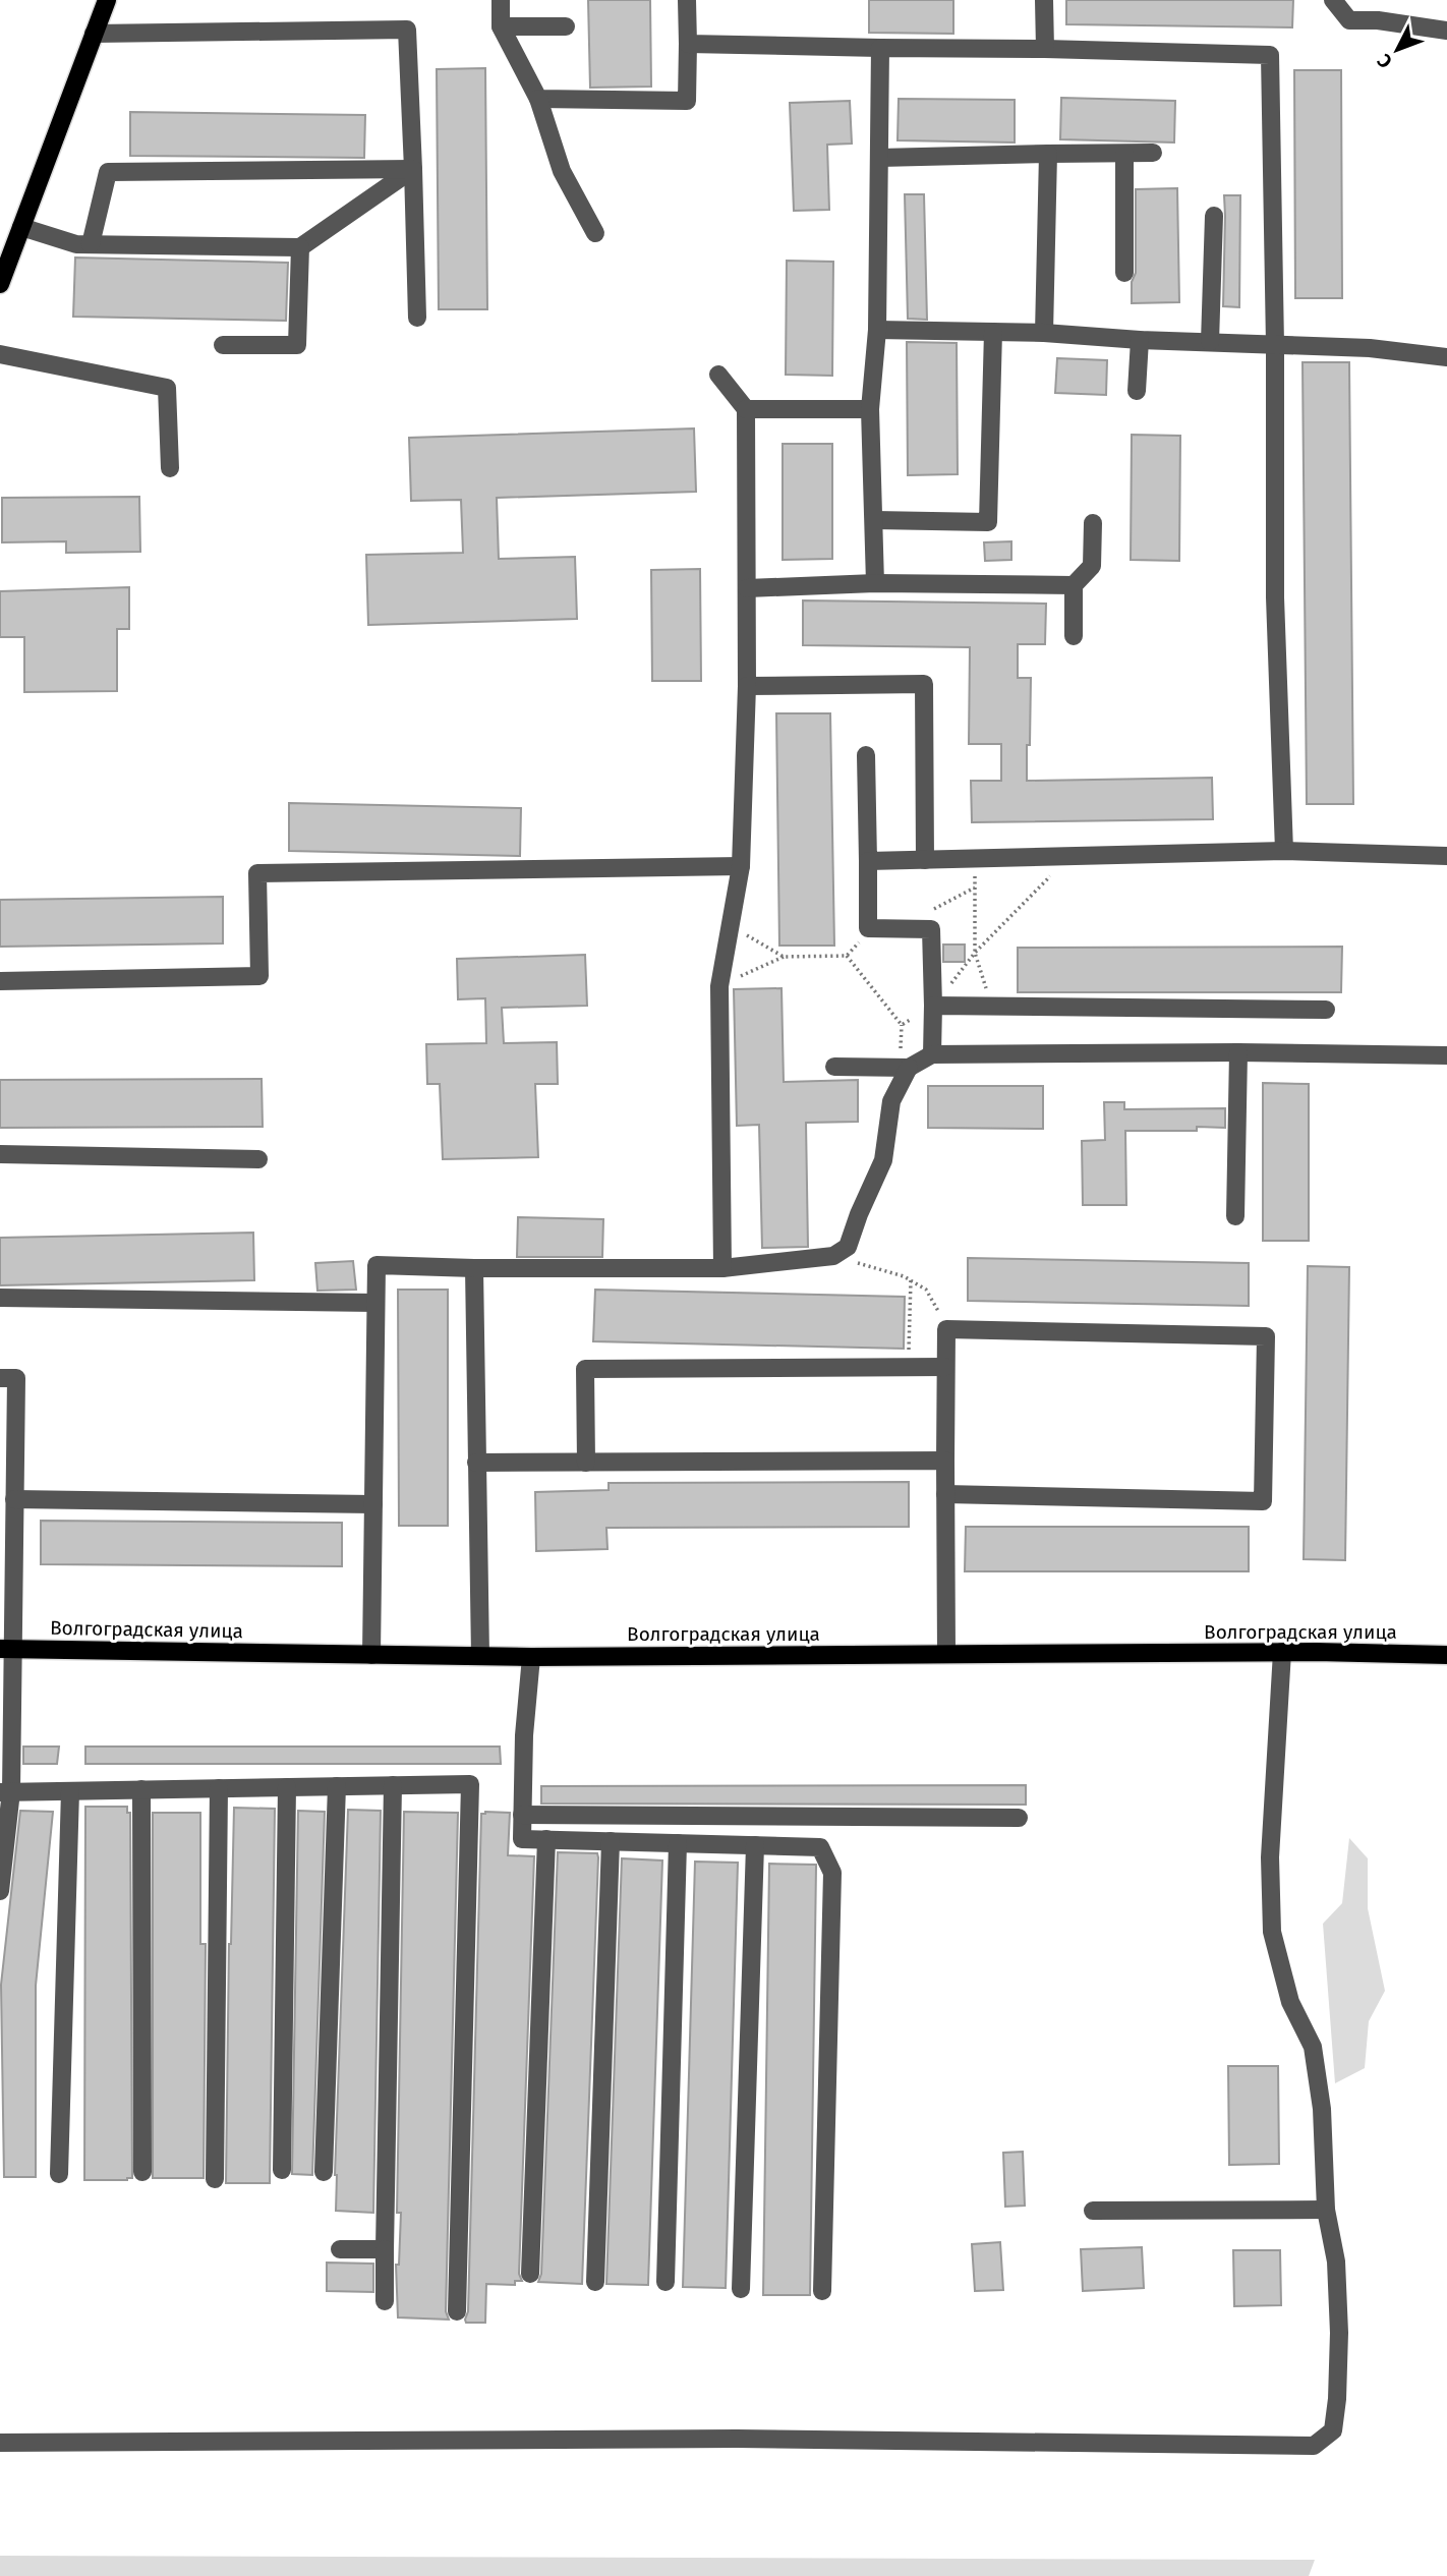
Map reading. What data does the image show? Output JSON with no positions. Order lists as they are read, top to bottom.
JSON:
{
  "streets": {
    "main road": ["Волгоградская улица"]
  },
  "north": "bottom left"
}
